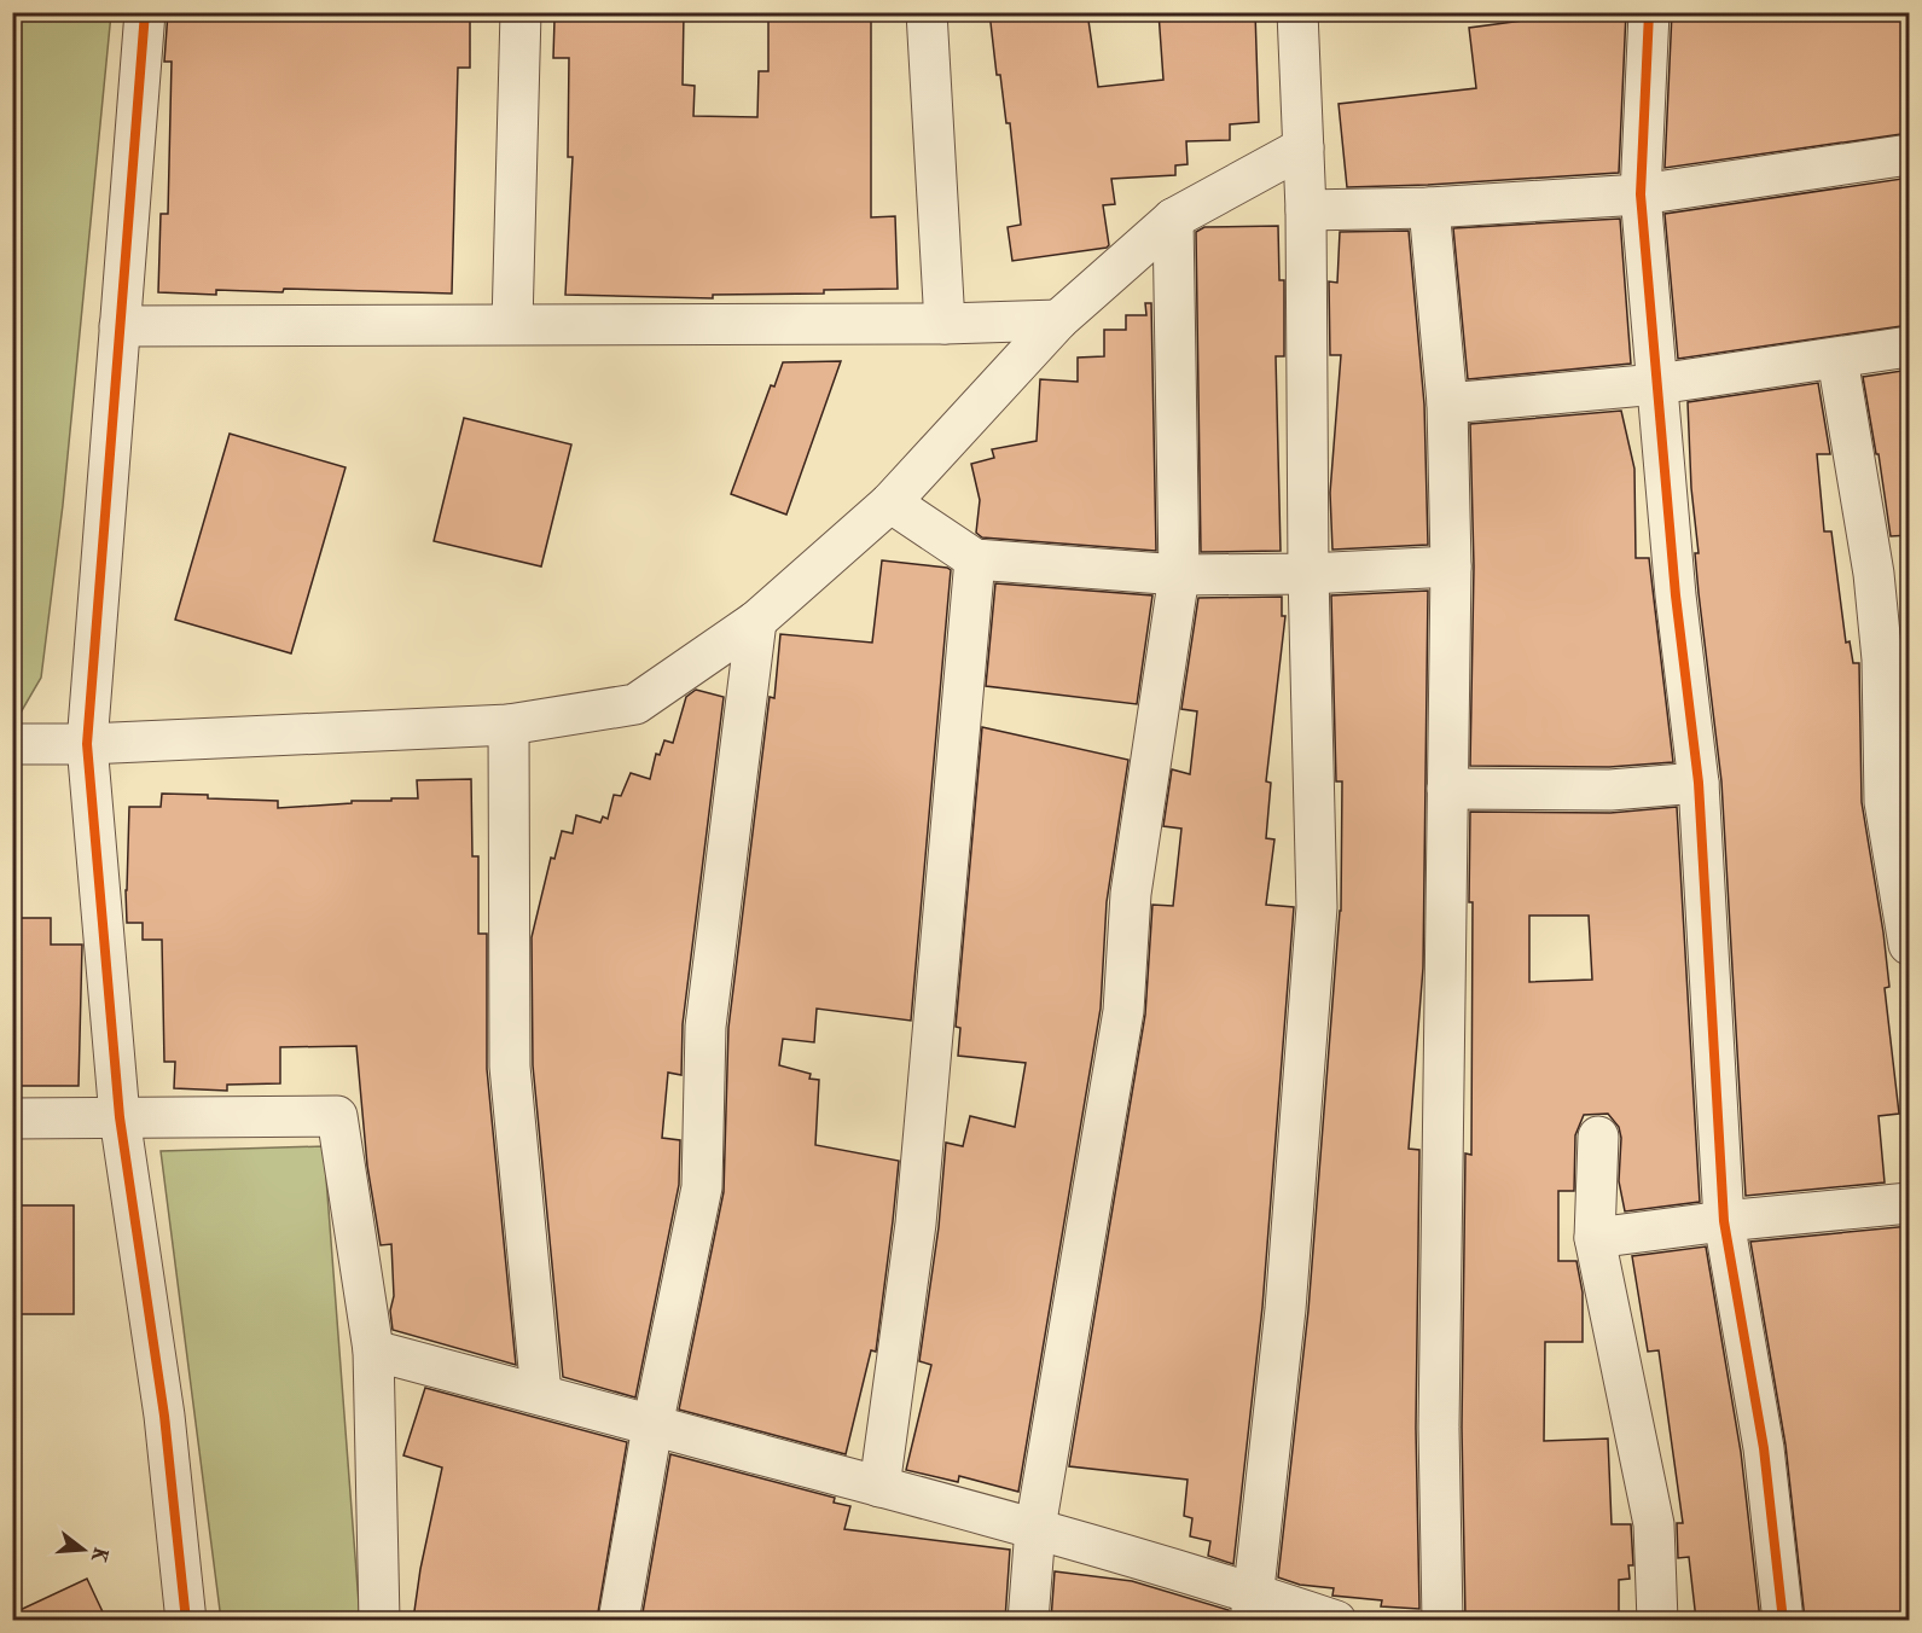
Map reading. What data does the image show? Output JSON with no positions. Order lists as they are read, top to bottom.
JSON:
{
  "north": "right"
}
